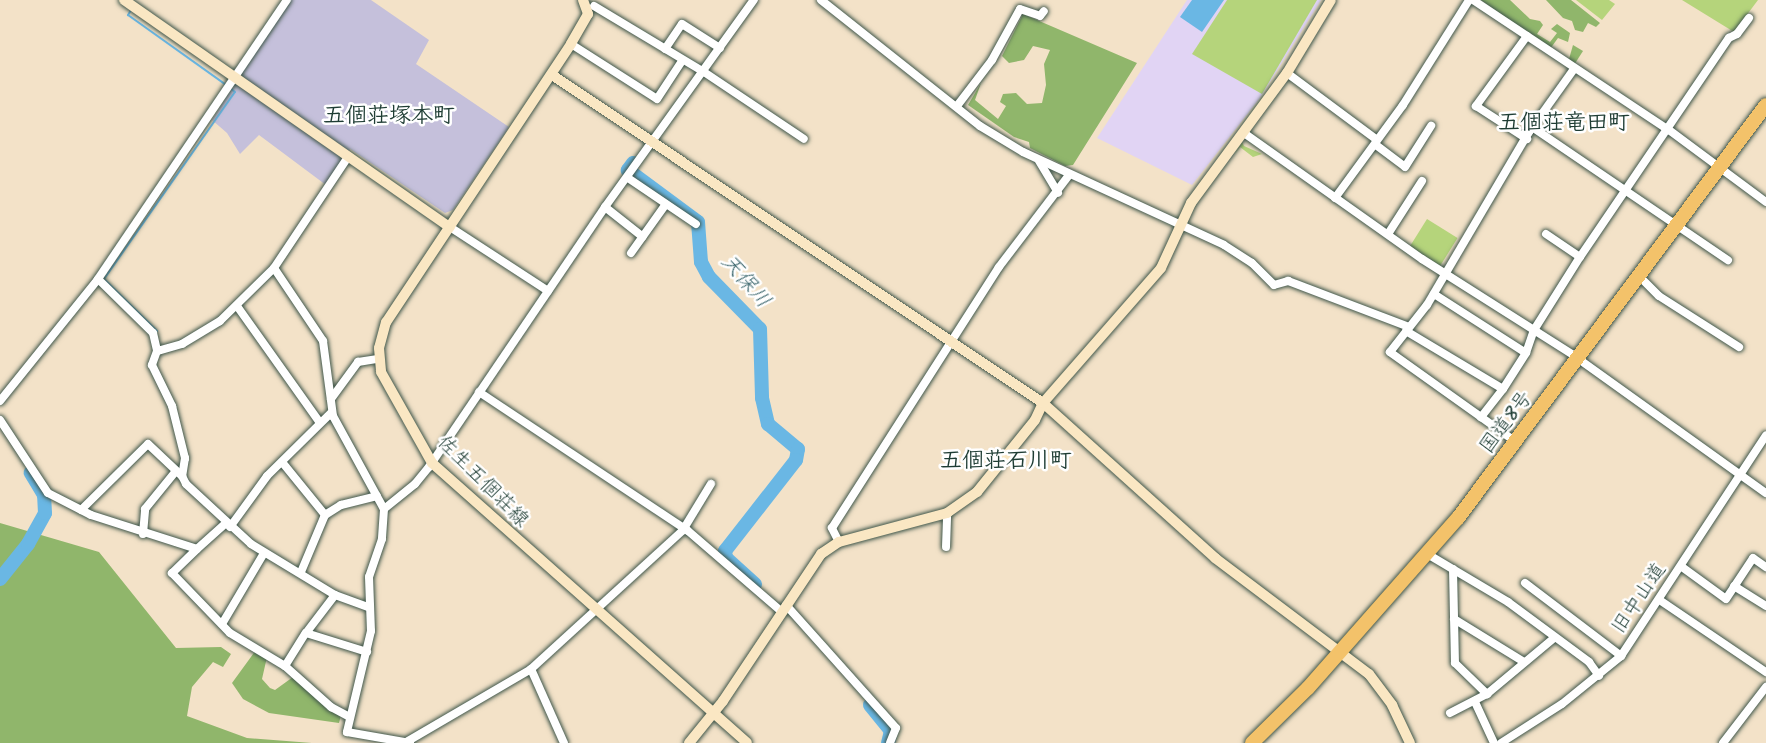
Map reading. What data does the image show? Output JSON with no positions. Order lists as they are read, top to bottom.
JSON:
{
  "streets": {
    "highway": ["国道8号"],
    "street": ["佐生五個荘線", "旧中山道"]
  },
  "districts": ["五個荘塚本町", "五個荘竜田町", "五個荘石川町"],
  "water": ["天保川"]
}
